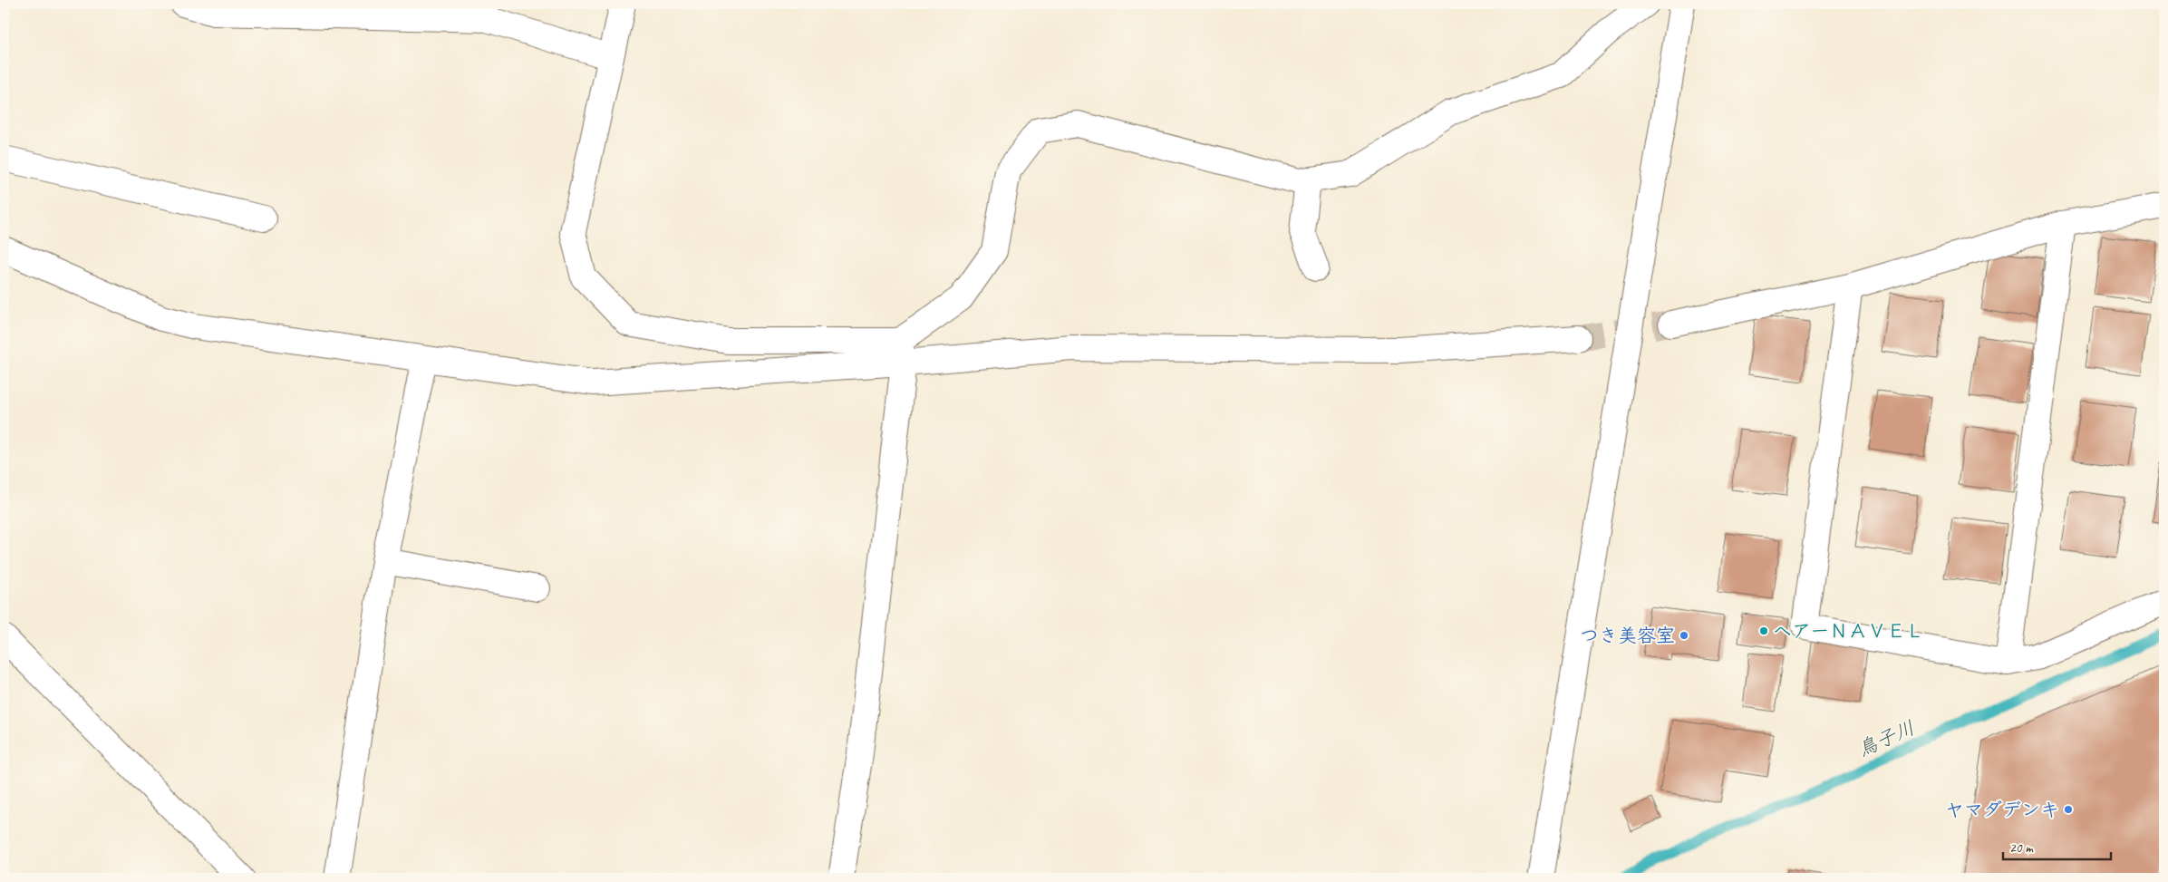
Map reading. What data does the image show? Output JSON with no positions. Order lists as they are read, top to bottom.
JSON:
{
  "water": ["鳥子川"],
  "places": ["ヘアーＮＡＶＥＬ", "つき美容室", "ヤマダデンキ"],
  "scale_bar": "20 m"
}
